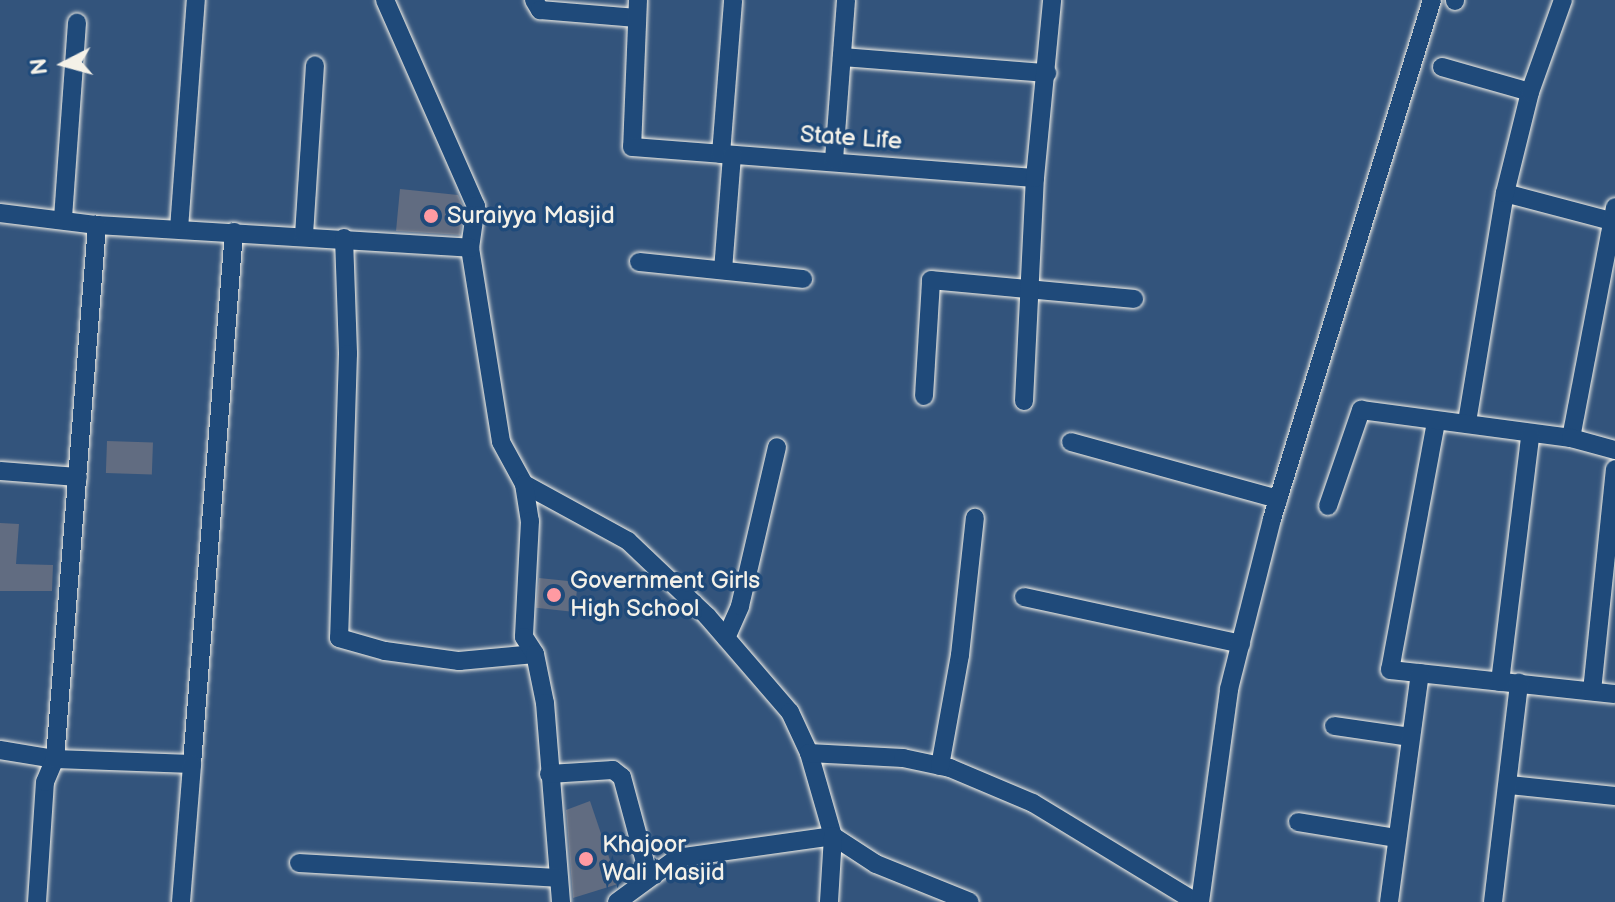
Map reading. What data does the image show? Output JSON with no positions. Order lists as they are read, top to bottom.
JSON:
{
  "streets": {
    "street": ["State Life"]
  },
  "places": ["Suraiyya Masjid", "Government Girls High School", "Khajoor Wali Masjid"],
  "north": "left"
}
